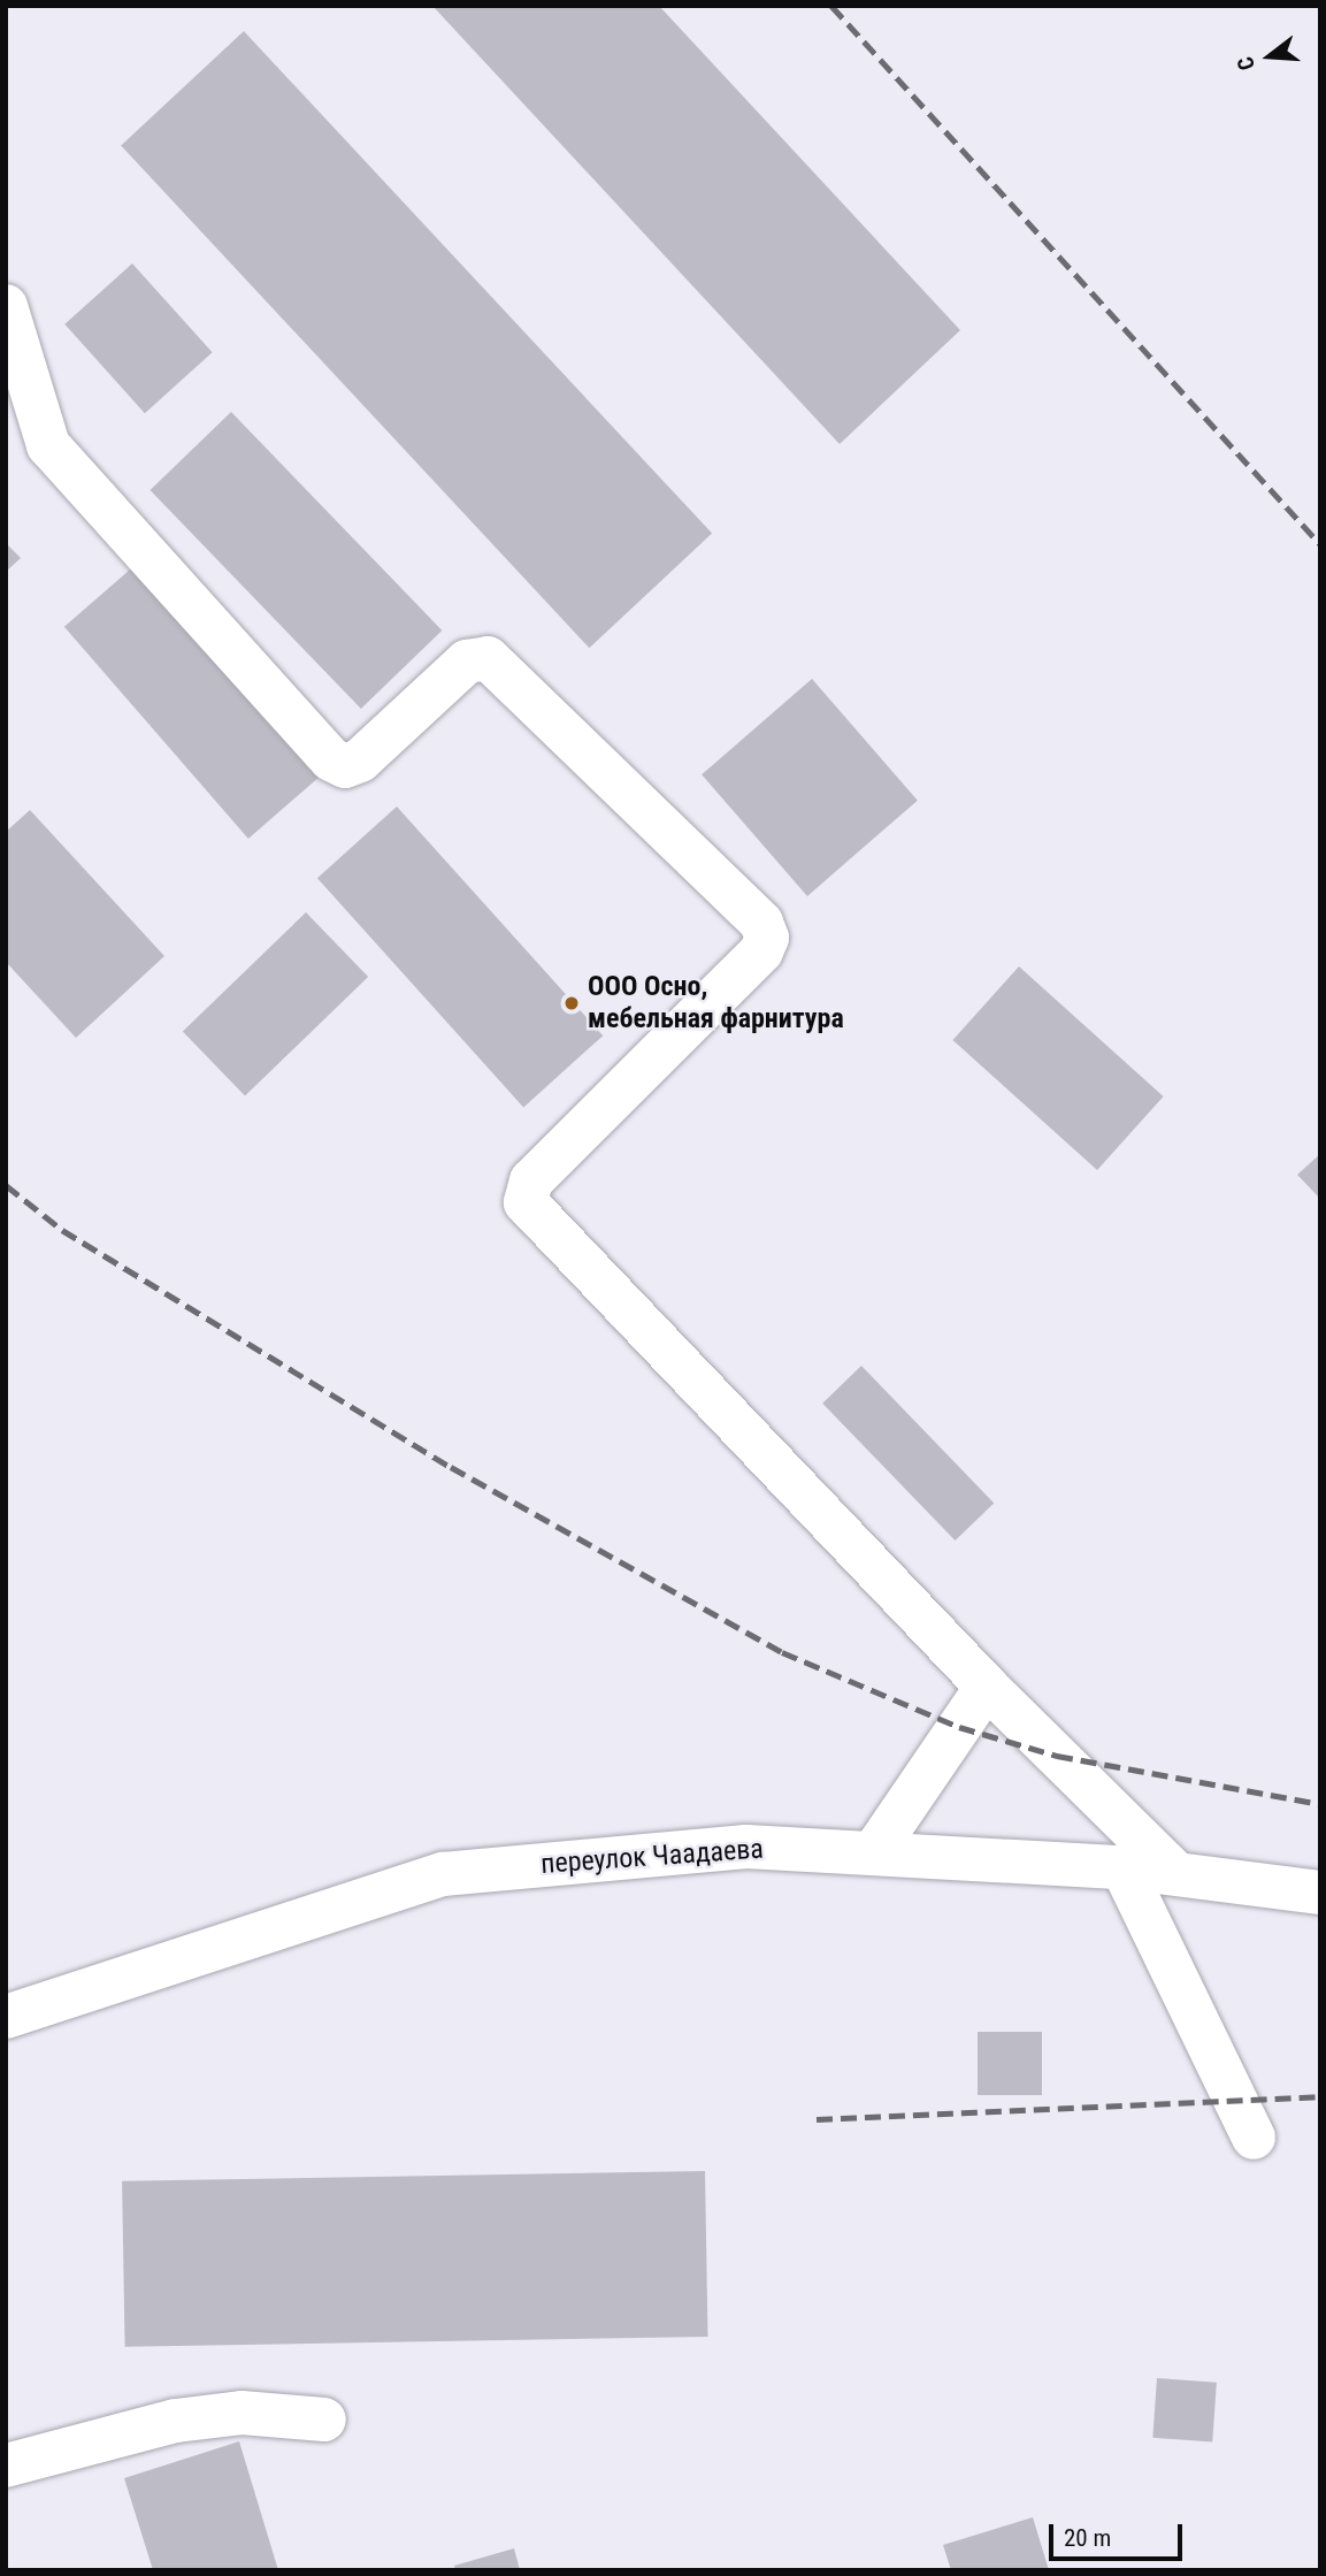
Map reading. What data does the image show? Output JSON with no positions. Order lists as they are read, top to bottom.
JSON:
{
  "streets": {
    "street": ["переулок Чаадаева"]
  },
  "places": ["ООО Осно, мебельная фарнитура"],
  "scale_bar": "20 m",
  "north": "left"
}
